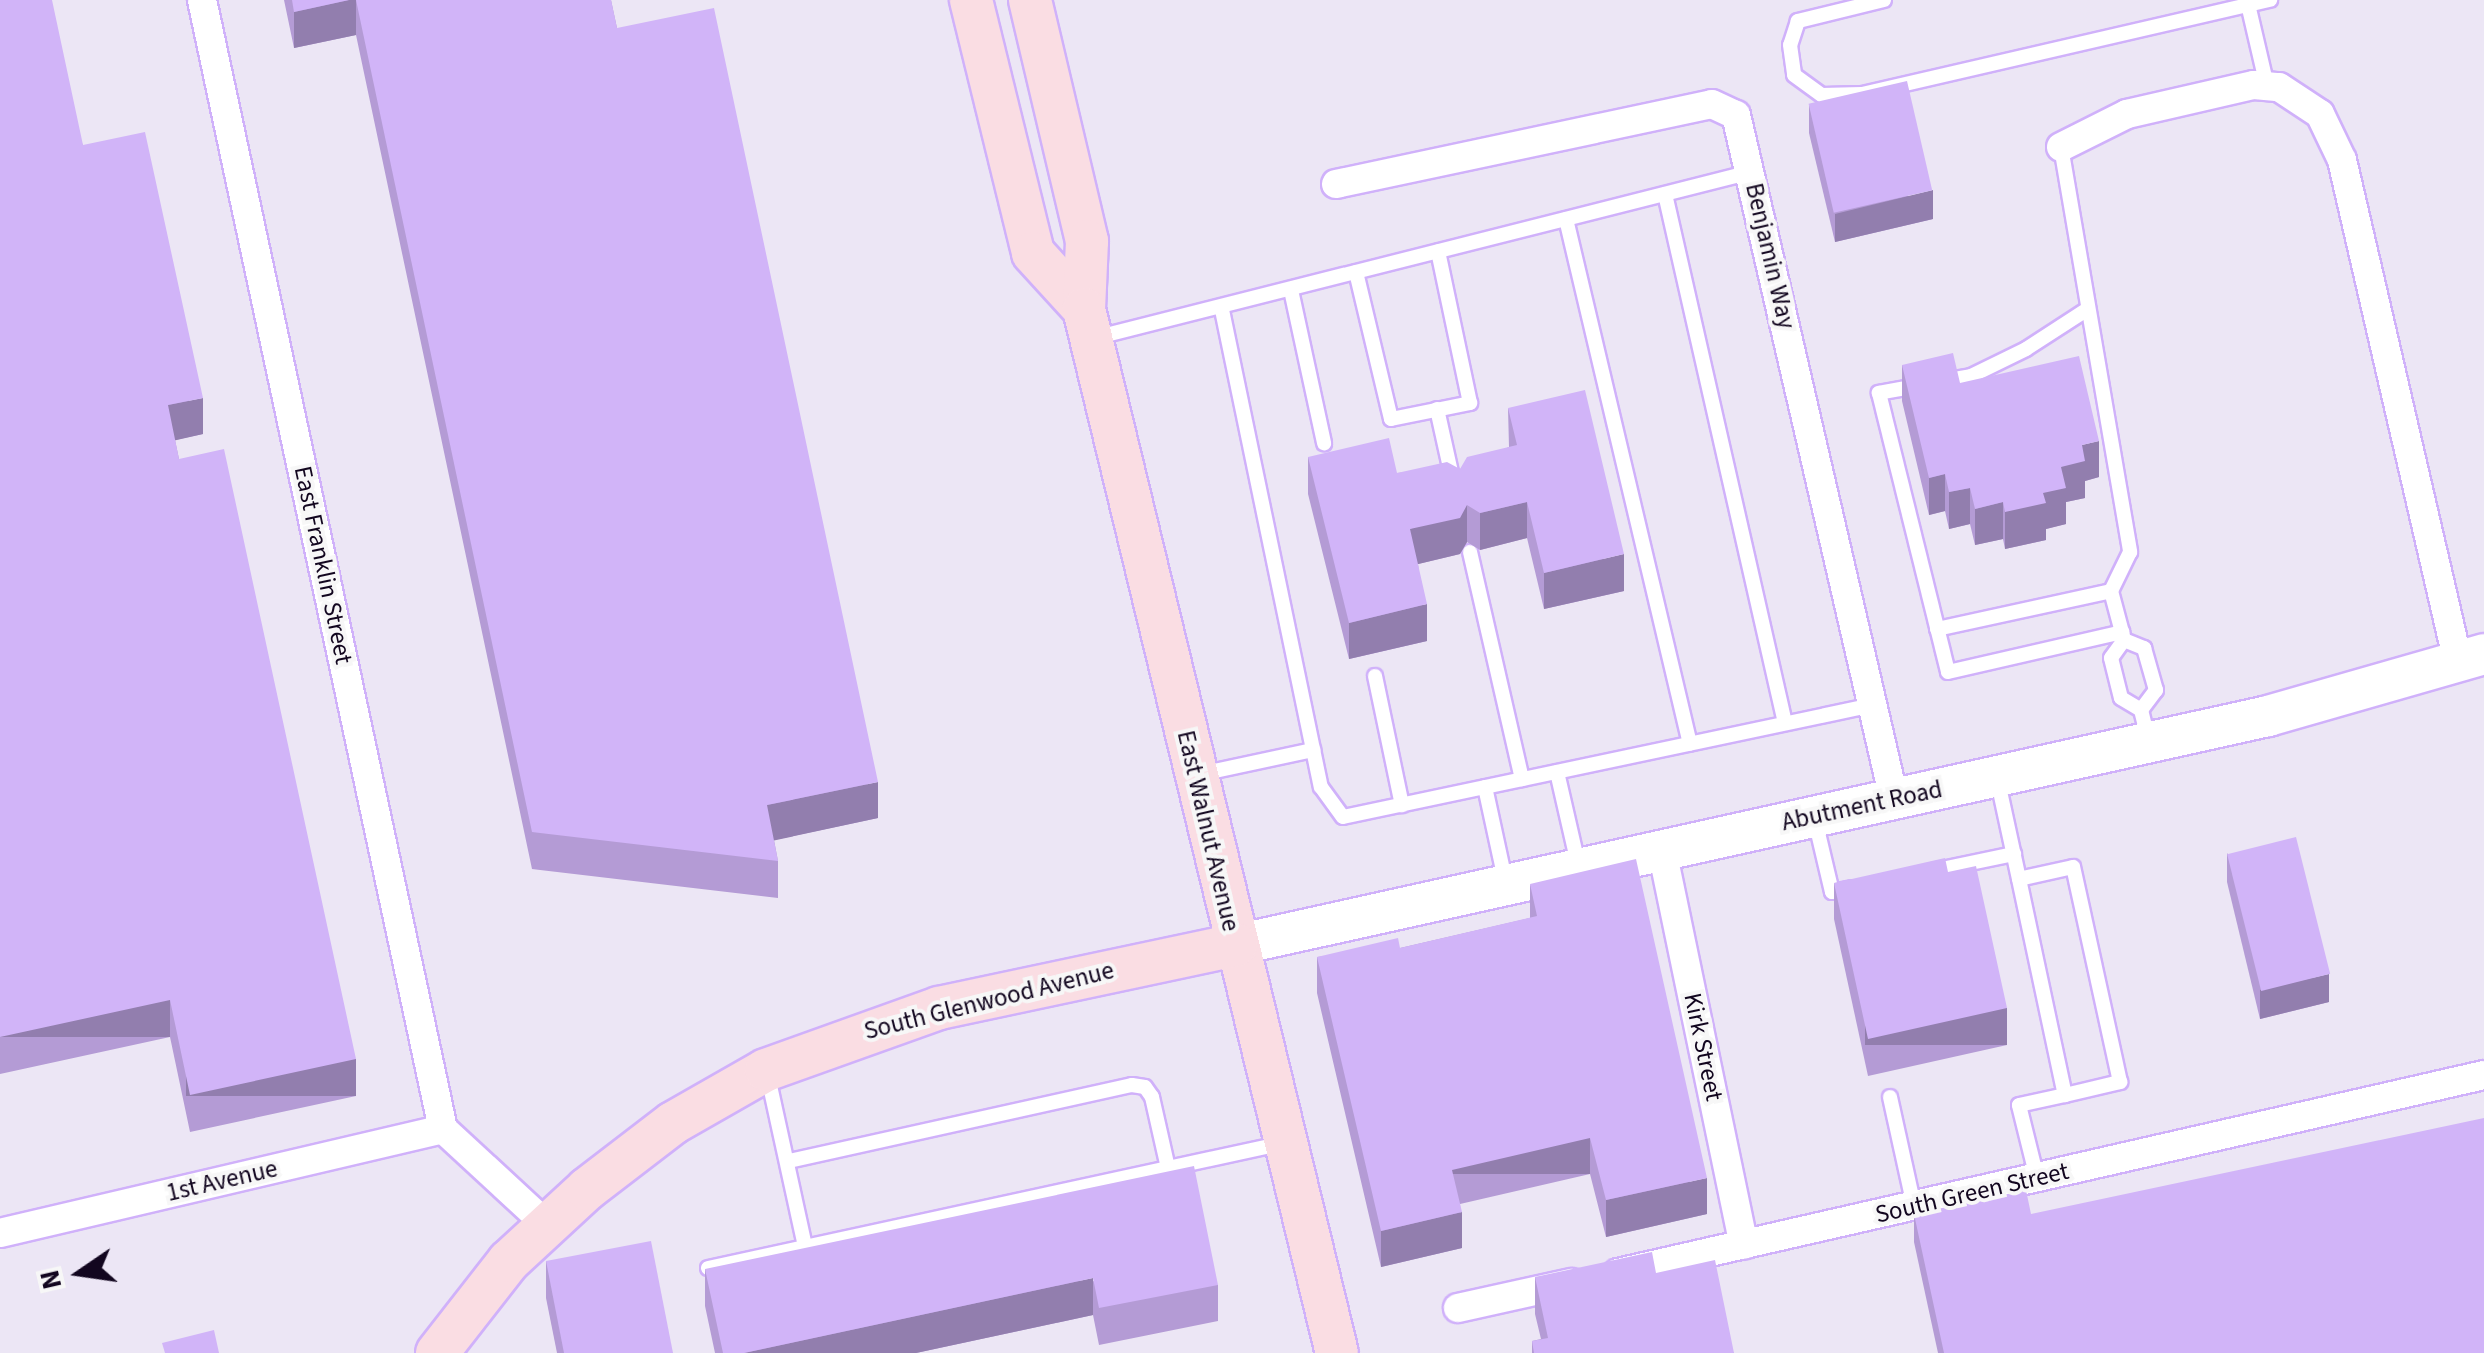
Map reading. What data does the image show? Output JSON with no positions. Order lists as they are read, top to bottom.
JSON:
{
  "streets": {
    "main road": ["Abutment Road", "East Walnut Avenue", "South Glenwood Avenue"],
    "street": [
      "Benjamin Way",
      "East Franklin Street",
      "Kirk Street",
      "1st Avenue",
      "South Green Street"
    ]
  },
  "crossings": [
    ["Benjamin Way", "Abutment Road"],
    ["East Franklin Street", "1st Avenue"],
    ["Abutment Road", "East Walnut Avenue"],
    ["Abutment Road", "South Glenwood Avenue"],
    ["Abutment Road", "Kirk Street"],
    ["East Walnut Avenue", "South Glenwood Avenue"],
    ["Kirk Street", "South Green Street"]
  ],
  "north": "left"
}
